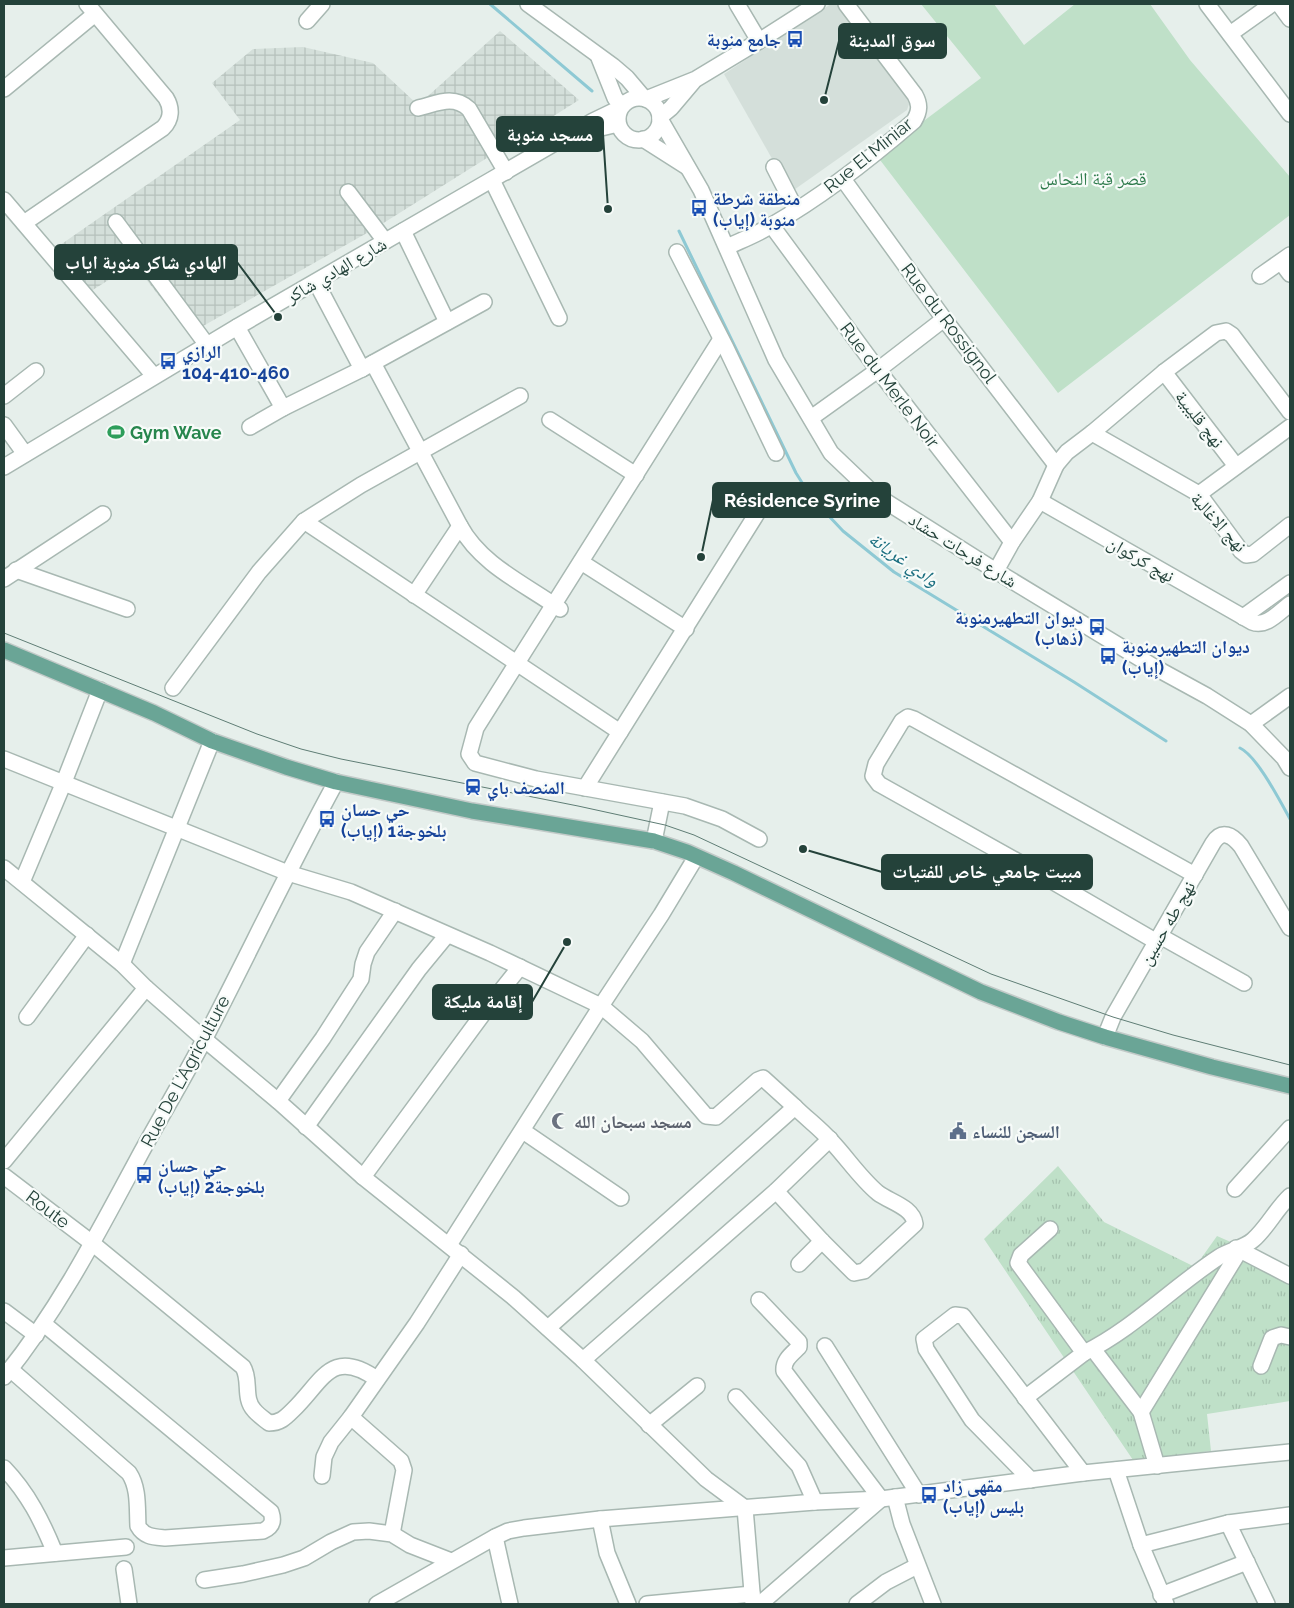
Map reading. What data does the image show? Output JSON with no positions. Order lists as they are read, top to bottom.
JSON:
{
  "streets": {
    "street": [
      "Rue El Miniar",
      "شارع الهادي شاكر",
      "Rue du Rossignol",
      "Rue du Merle Noir",
      "نهج قليبية",
      "نهج الاغالبة",
      "شارع فرحات حشاد",
      "نهج كركوان",
      "نهج طه حسين",
      "Rue De L'Agriculture",
      "Route"
    ]
  },
  "crossings": [
    ["Rue El Miniar", "Rue du Rossignol"],
    ["Rue El Miniar", "Rue du Merle Noir"],
    ["Rue El Miniar", "شارع فرحات حشاد"],
    ["شارع الهادي شاكر", "شارع فرحات حشاد"],
    ["Rue De L'Agriculture", "Route"]
  ],
  "water": ["وادي غريانة"],
  "parks": ["قصر قبة النحاس"],
  "places": {
    "bus stop": [
      "جامع منوبة",
      "منطقة شرطة منوبة (إياب)",
      "الرازي 104-410-460",
      "ديوان التطهيرمنوبة (ذهاب)",
      "ديوان التطهيرمنوبة (إياب)",
      "حي حسان بلخوجة1 (إياب)",
      "حي حسان بلخوجة2 (إياب)",
      "مقهى زاد بليس (إياب)"
    ],
    "other": [
      "سوق المدينة",
      "مسجد منوبة",
      "الهادي شاكر منوبة اياب",
      "Résidence Syrine",
      "مبيت جامعي خاص للفتيات",
      "إقامة مليكة"
    ],
    "sports": ["Gym Wave"],
    "station": ["المنصف باي"],
    "mosque": ["مسجد سبحان الله"],
    "public building": ["السجن للنساء"]
  }
}
